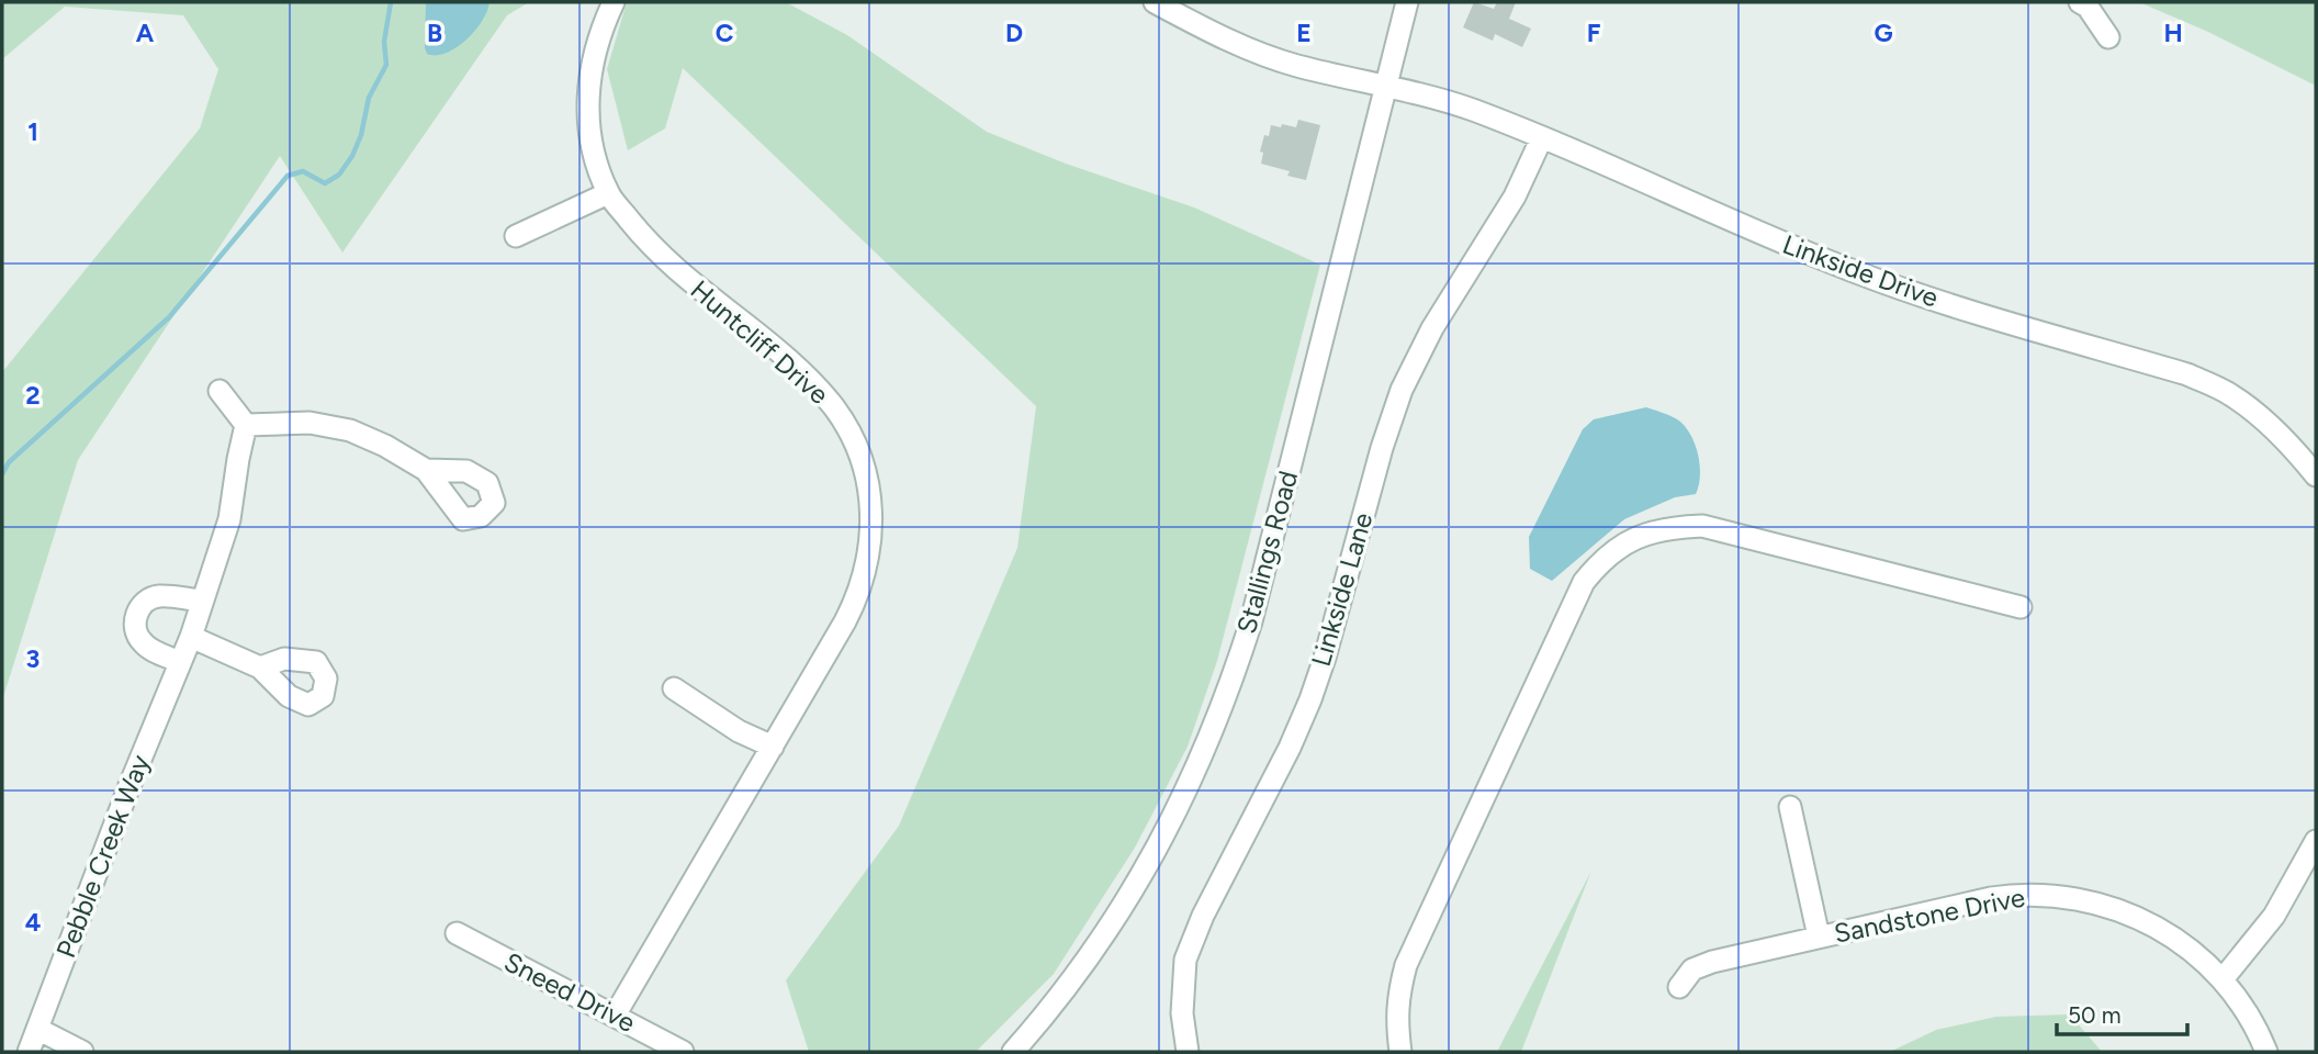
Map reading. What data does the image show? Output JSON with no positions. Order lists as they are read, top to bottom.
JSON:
{
  "streets": {
    "street": [
      "Linkside Drive",
      "Huntcliff Drive",
      "Stallings Road",
      "Linkside Lane",
      "Pebble Creek Way",
      "Sandstone Drive",
      "Sneed Drive"
    ]
  },
  "crossings": [
    ["Linkside Drive", "Stallings Road"],
    ["Linkside Drive", "Linkside Lane"],
    ["Huntcliff Drive", "Sneed Drive"]
  ],
  "scale_bar": "50 m",
  "grid": {
    "columns": [
      "A",
      "B",
      "C",
      "D",
      "E",
      "F",
      "G",
      "H"
    ],
    "rows": [
      "1",
      "2",
      "3",
      "4"
    ]
  }
}
